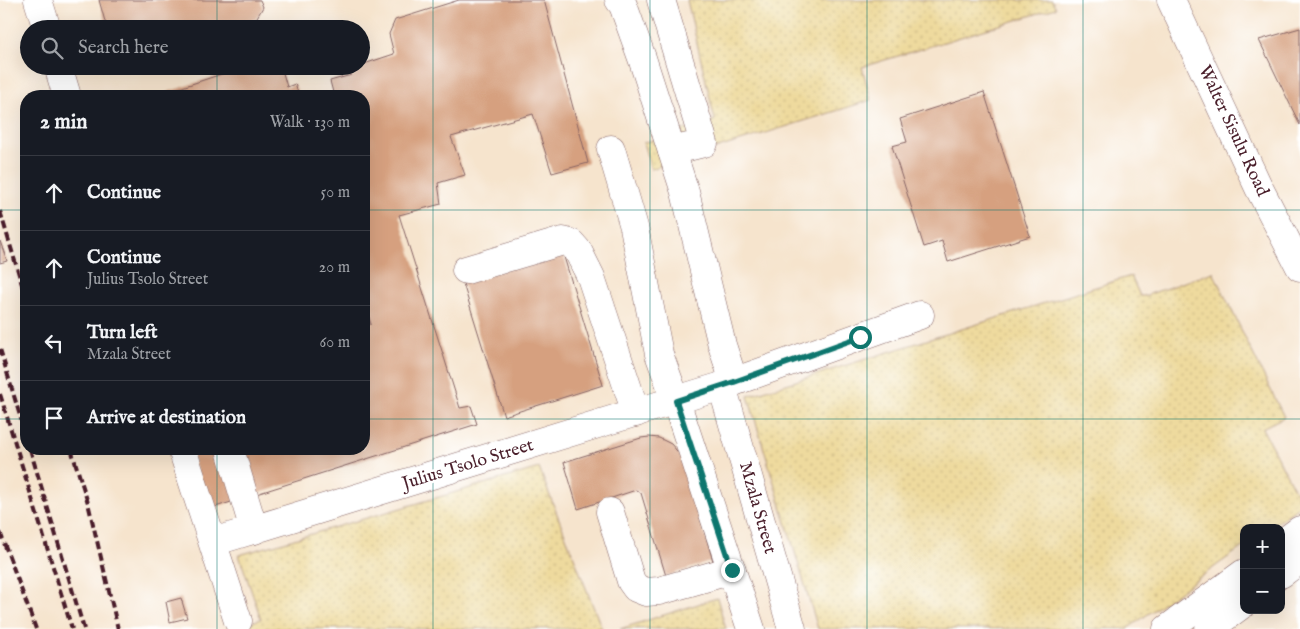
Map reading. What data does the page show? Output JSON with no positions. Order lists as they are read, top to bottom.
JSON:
{
  "streets": {
    "street": ["Walter Sisulu Road", "Julius Tsolo Street", "Mzala Street"]
  },
  "crossings": [
    ["Julius Tsolo Street", "Mzala Street"]
  ],
  "page": {
    "search": "Search here",
    "heading": ["2 min", "Walk · 130 m"],
    "list": [
      ["Continue", "50 m"],
      ["Continue", "Julius Tsolo Street", "20 m"],
      ["Turn left", "Mzala Street", "60 m"],
      "Arrive at destination"
    ],
    "map_buttons": ["+", "−"]
  }
}
